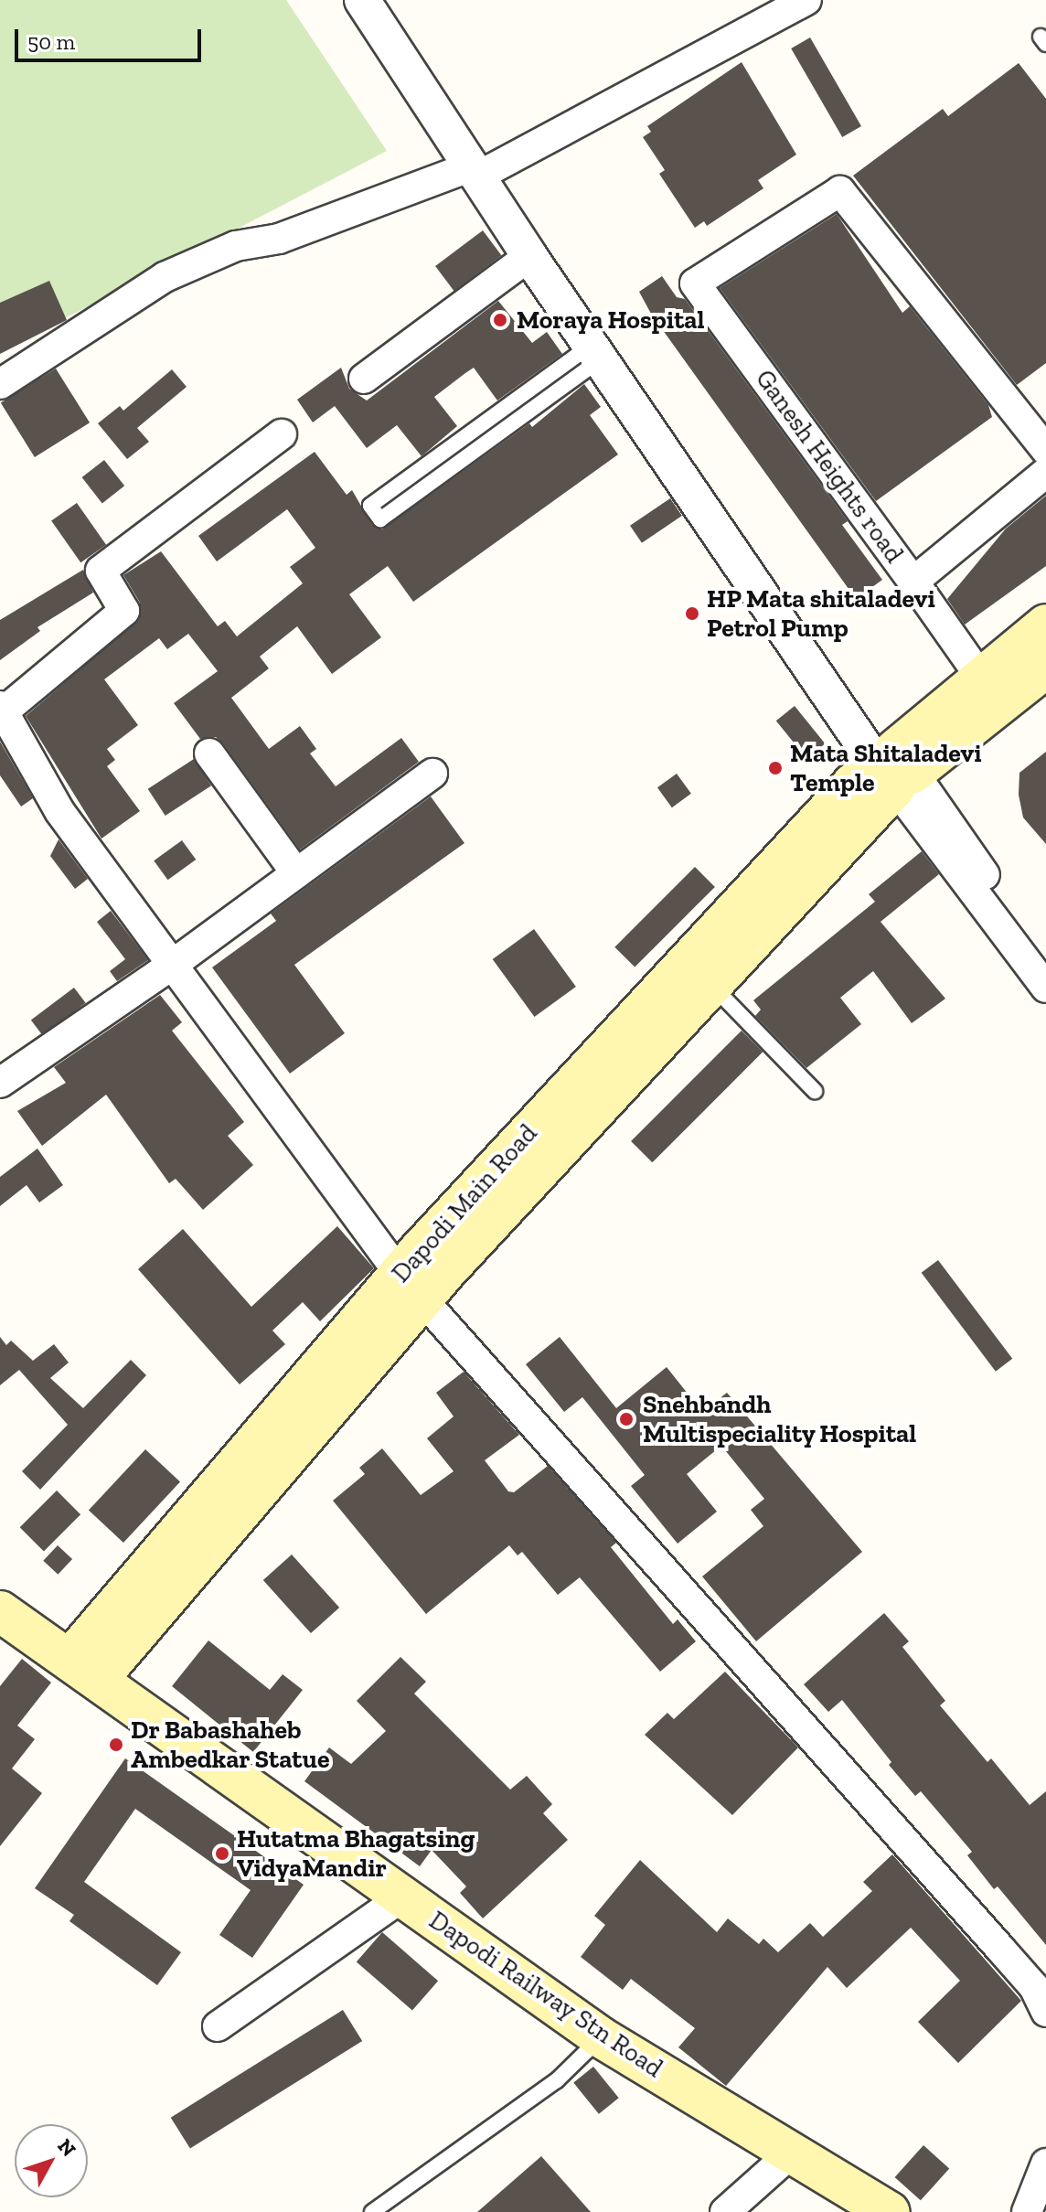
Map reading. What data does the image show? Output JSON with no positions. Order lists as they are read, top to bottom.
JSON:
{
  "streets": {
    "main road": ["Dapodi Main Road", "Dapodi Railway Stn Road"],
    "street": ["Ganesh Heights road"]
  },
  "crossings": [
    ["Dapodi Main Road", "Dapodi Railway Stn Road"]
  ],
  "places": [
    "Moraya Hospital",
    "HP Mata shitaladevi Petrol Pump",
    "Mata Shitaladevi Temple",
    "Snehbandh Multispeciality Hospital",
    "Dr Babashaheb Ambedkar Statue",
    "Hutatma Bhagatsing VidyaMandir"
  ],
  "scale_bar": "50 m",
  "north": "top right"
}
